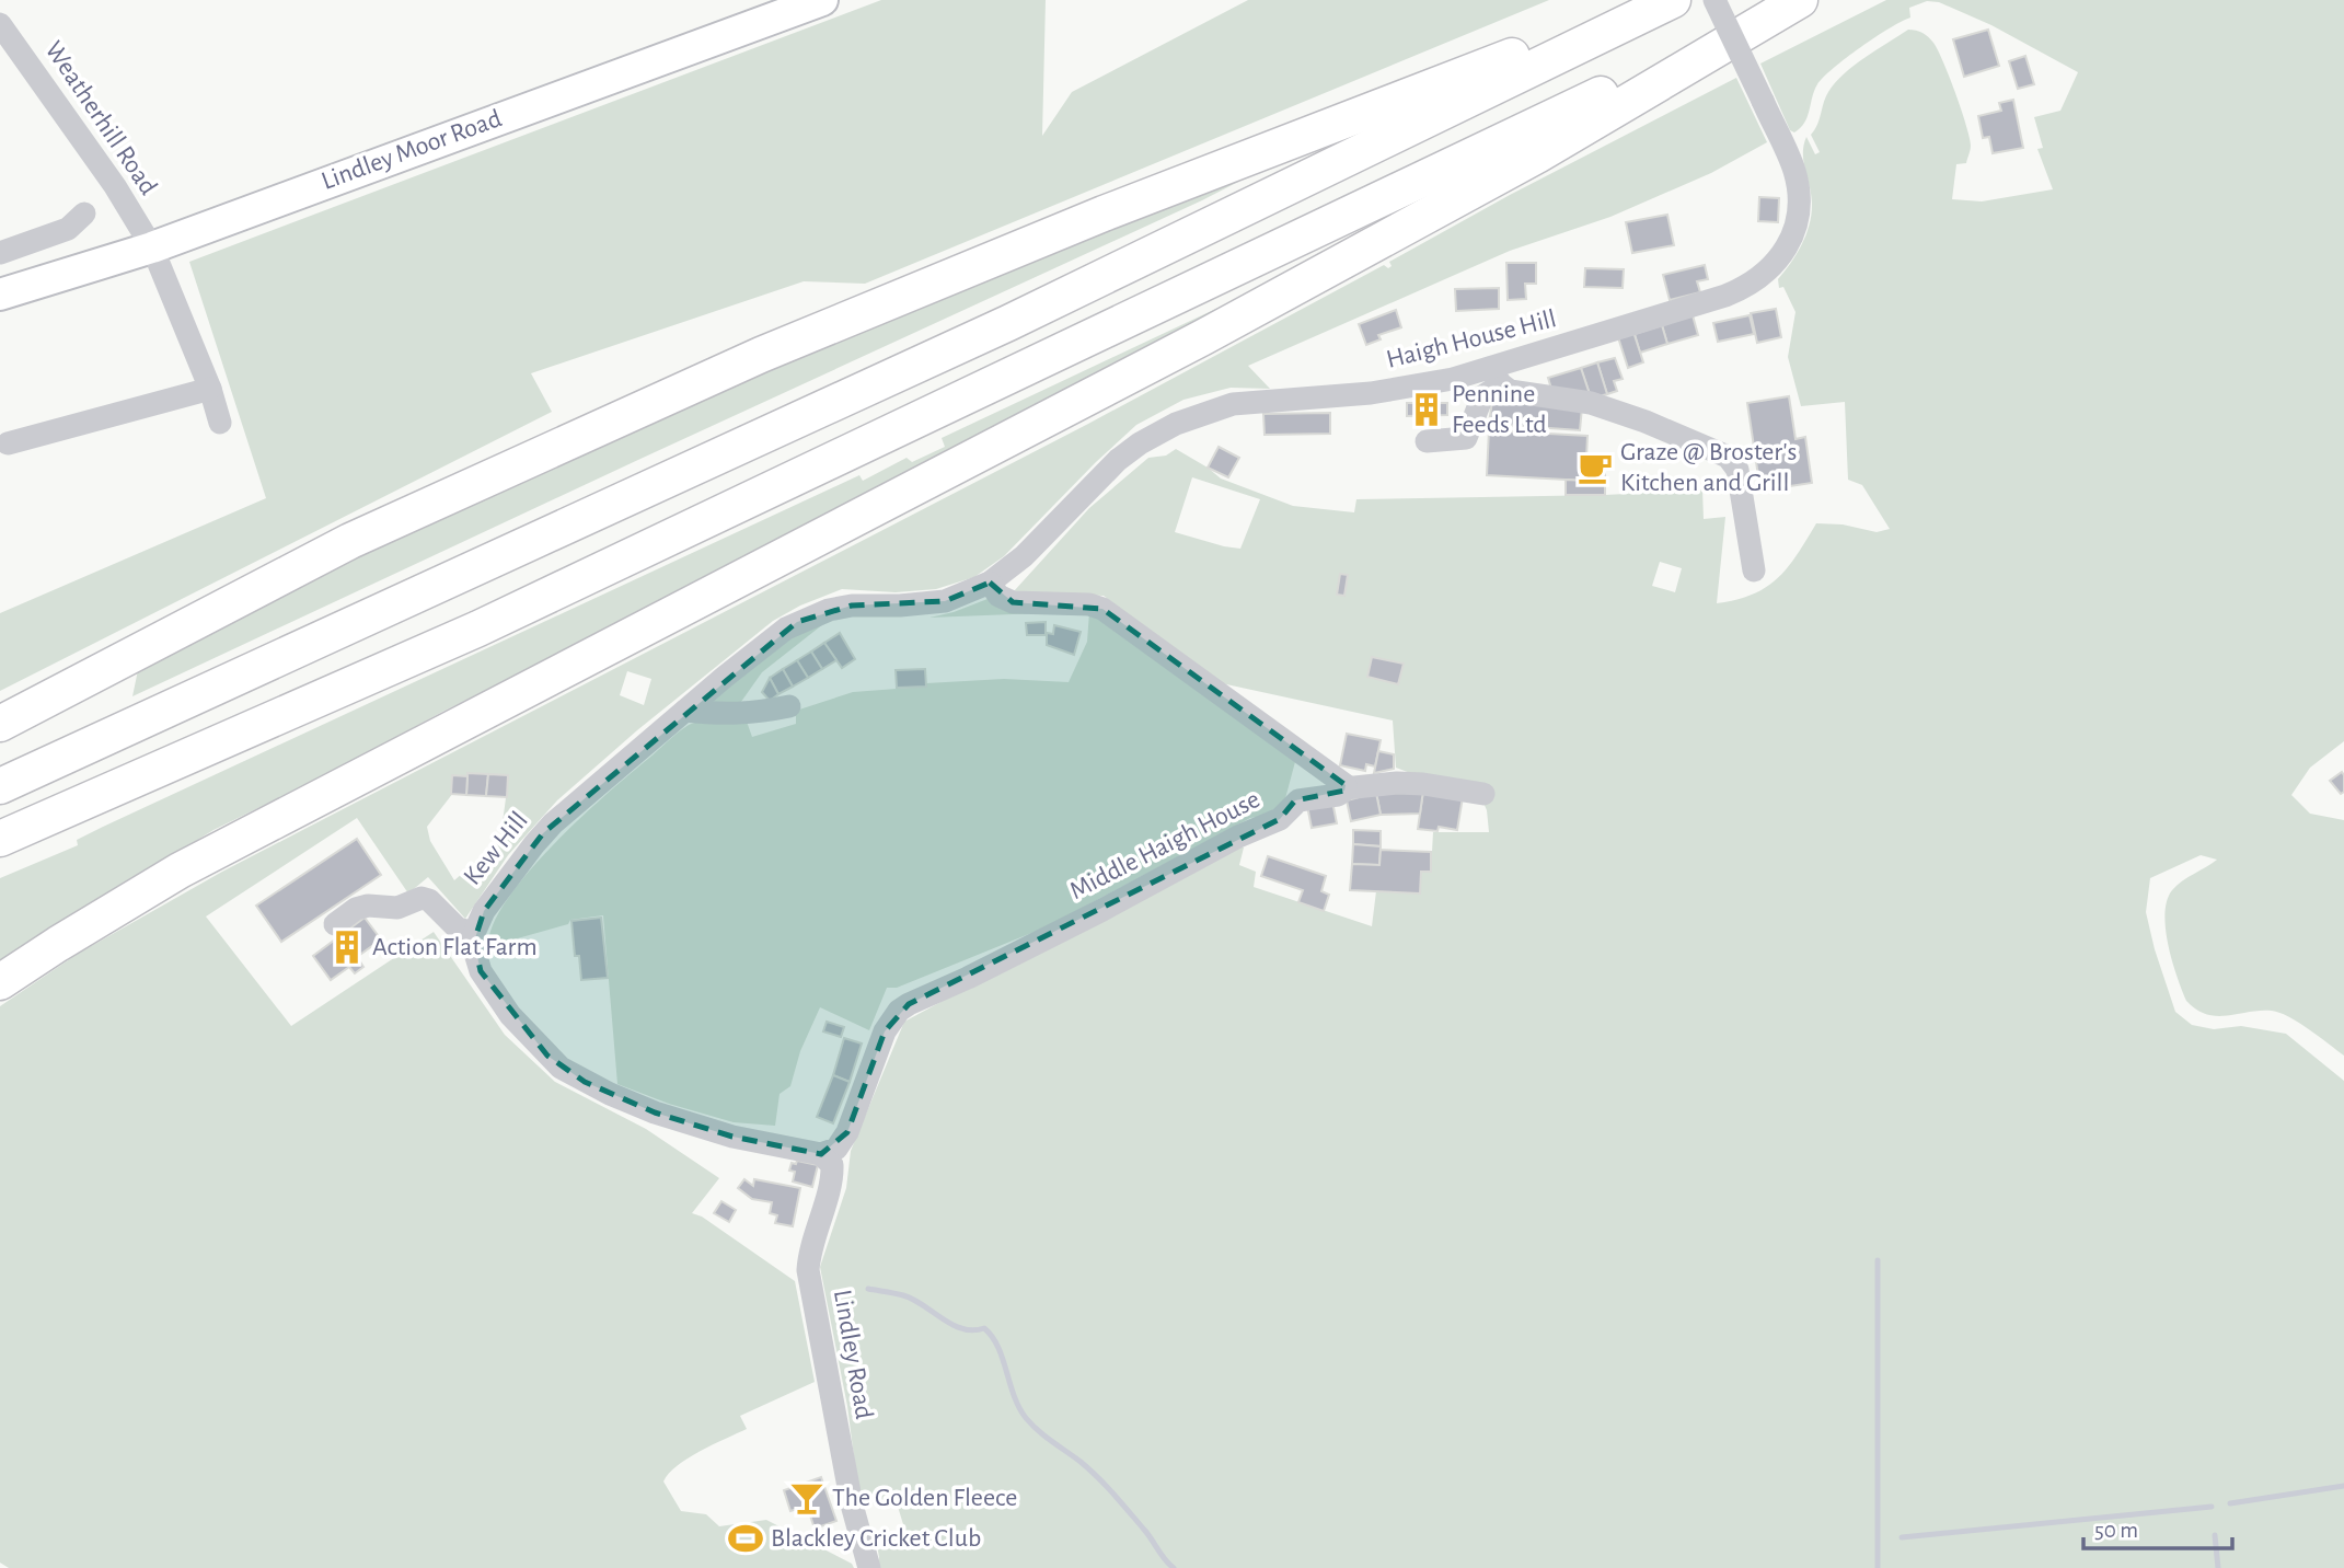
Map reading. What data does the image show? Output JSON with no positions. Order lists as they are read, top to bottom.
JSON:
{
  "streets": {
    "main road": ["Lindley Moor Road"],
    "street": [
      "Weatherhill Road",
      "Haigh House Hill",
      "Middle Haigh House",
      "Kew Hill",
      "Lindley Road"
    ]
  },
  "crossings": [
    ["Weatherhill Road", "Lindley Moor Road"],
    ["Haigh House Hill", "Kew Hill"],
    ["Middle Haigh House", "Lindley Road"]
  ],
  "places": {
    "building": ["Pennine Feeds Ltd", "Action Flat Farm"],
    "cafe": ["Graze @ Broster's Kitchen and Grill"],
    "bar": ["The Golden Fleece"],
    "sports": ["Blackley Cricket Club"]
  },
  "scale_bar": "50 m"
}
